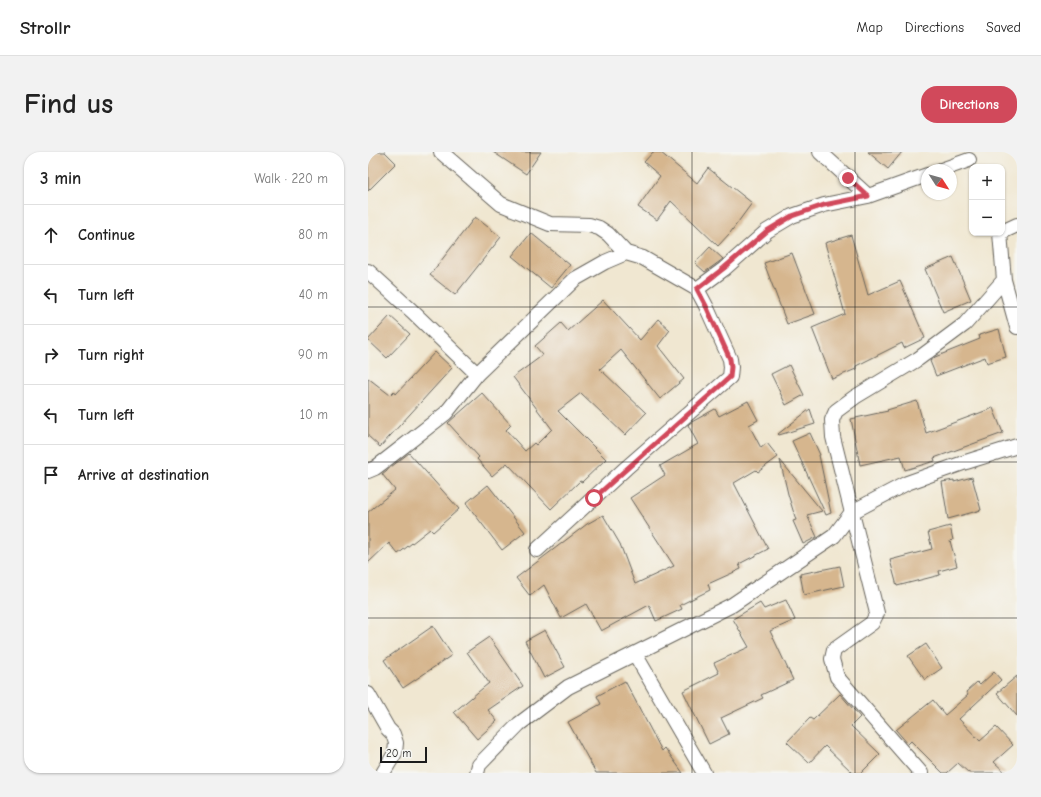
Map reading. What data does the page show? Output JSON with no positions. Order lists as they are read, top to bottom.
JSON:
{
  "scale_bar": "20 m",
  "north": "bottom right",
  "page": {
    "header": "Strollr",
    "nav": ["Map", "Directions", "Saved"],
    "buttons": "Directions",
    "title": "Find us",
    "heading": ["3 min", "Walk · 220 m"],
    "map_buttons": ["+", "−"],
    "list": [
      ["Continue", "80 m"],
      ["Turn left", "40 m"],
      ["Turn right", "90 m"],
      ["Turn left", "10 m"],
      "Arrive at destination"
    ],
    "scale": "20 m"
  }
}
